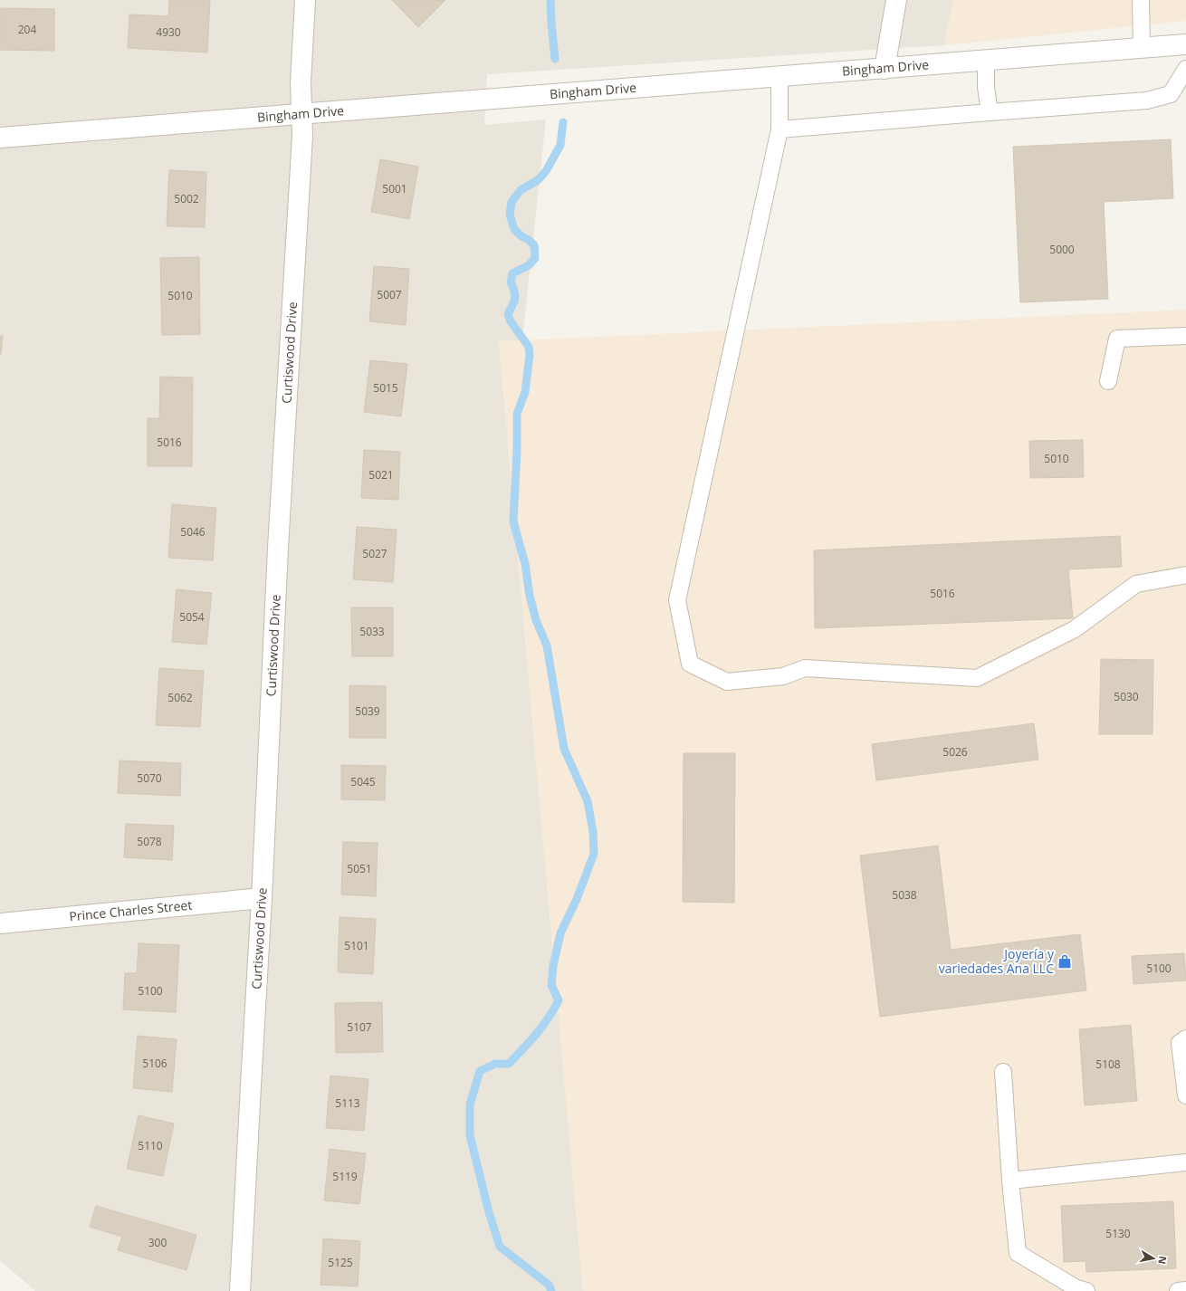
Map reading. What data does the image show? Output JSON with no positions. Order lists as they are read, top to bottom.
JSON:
{
  "streets": {
    "street": ["Bingham Drive", "Curtiswood Drive", "Prince Charles Street"]
  },
  "crossings": [
    ["Bingham Drive", "Curtiswood Drive"],
    ["Curtiswood Drive", "Prince Charles Street"]
  ],
  "places": {
    "shop": ["Joyería y variedades Ana LLC"]
  },
  "house_numbers": [
    "204",
    "4930",
    "5001",
    "5002",
    "5000",
    "5007",
    "5010",
    "5015",
    "5016",
    "5010",
    "5021",
    "5046",
    "5027",
    "5016",
    "5054",
    "5033",
    "5030",
    "5062",
    "5039",
    "5026",
    "5070",
    "5045",
    "5078",
    "5051",
    "5038",
    "5101",
    "5100",
    "5100",
    "5107",
    "5106",
    "5108",
    "5113",
    "5110",
    "5119",
    "5130",
    "300",
    "5125"
  ],
  "north": "right"
}
